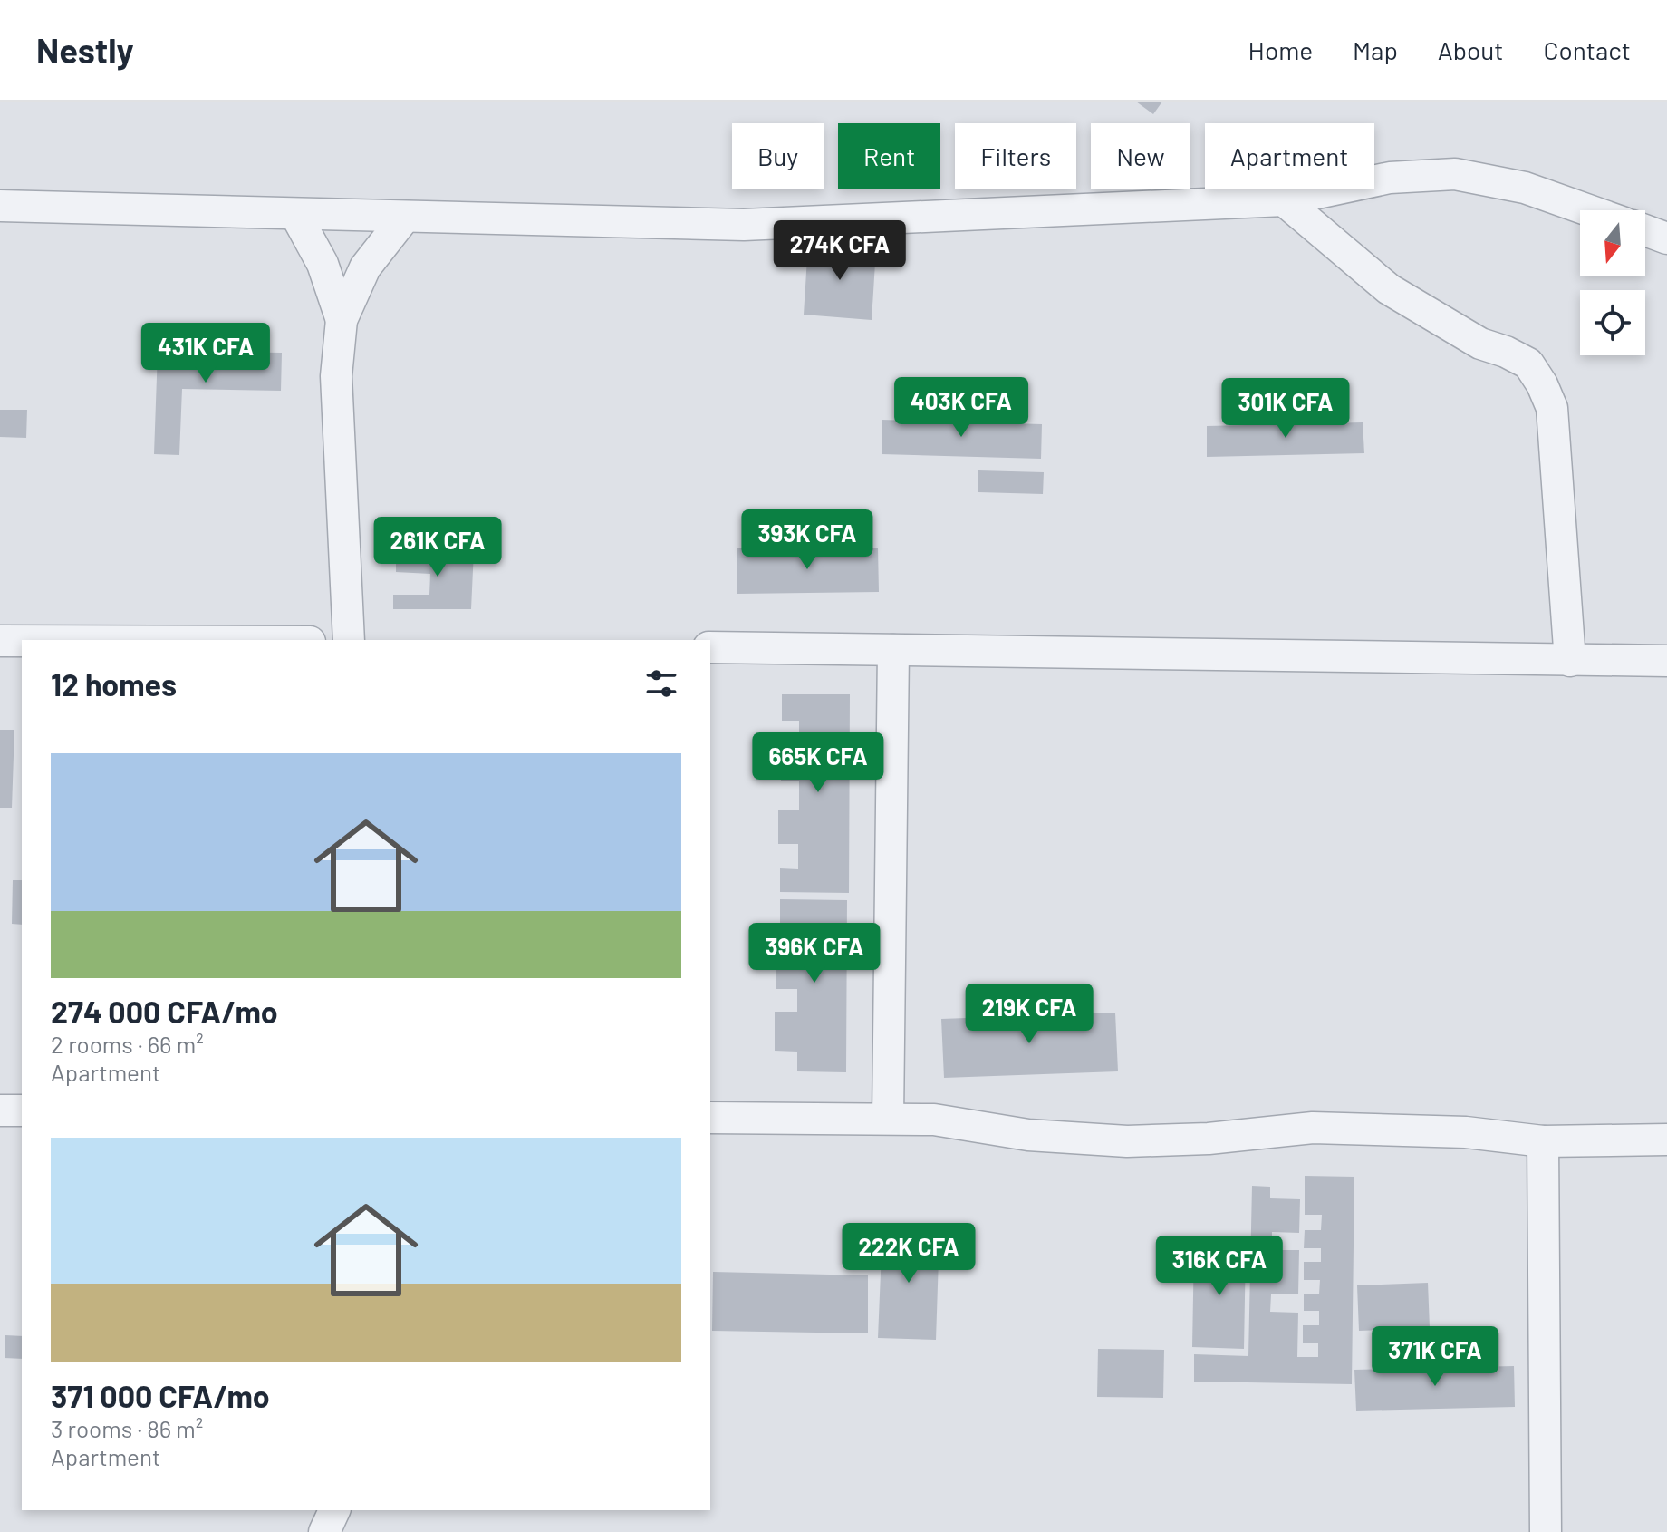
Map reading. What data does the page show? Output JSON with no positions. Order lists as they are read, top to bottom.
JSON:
{
  "north": "bottom",
  "page": {
    "header": "Nestly",
    "nav": [
      "Home",
      "Map",
      "About",
      "Contact"
    ],
    "chip": [
      "Buy",
      "Rent",
      "Filters",
      "New",
      "Apartment"
    ],
    "price": [
      "274K CFA",
      "431K CFA",
      "403K CFA",
      "301K CFA",
      "393K CFA",
      "261K CFA",
      "665K CFA",
      "396K CFA",
      "219K CFA",
      "222K CFA",
      "316K CFA",
      "371K CFA"
    ],
    "heading": "12 homes",
    "list": [
      {
        "name": "274 000 CFA/mo",
        "note": "2 rooms · 66 m² · Apartment"
      },
      {
        "name": "371 000 CFA/mo",
        "note": "3 rooms · 86 m² · Apartment"
      }
    ]
  }
}
